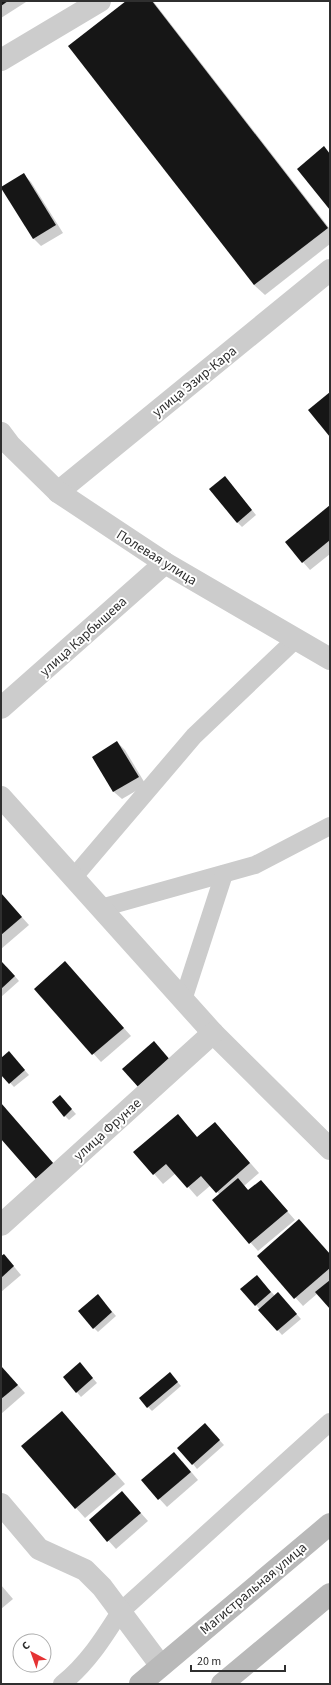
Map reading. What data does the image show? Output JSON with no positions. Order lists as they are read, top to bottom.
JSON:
{
  "streets": {
    "main road": ["Магистральная улица"],
    "street": [
      "улица Эзир-Кара",
      "Полевая улица",
      "улица Карбышева",
      "улица Фрунзе"
    ]
  },
  "crossings": [
    ["улица Эзир-Кара", "Полевая улица"],
    ["Полевая улица", "улица Карбышева"]
  ],
  "scale_bar": "20 m",
  "north": "top left"
}
